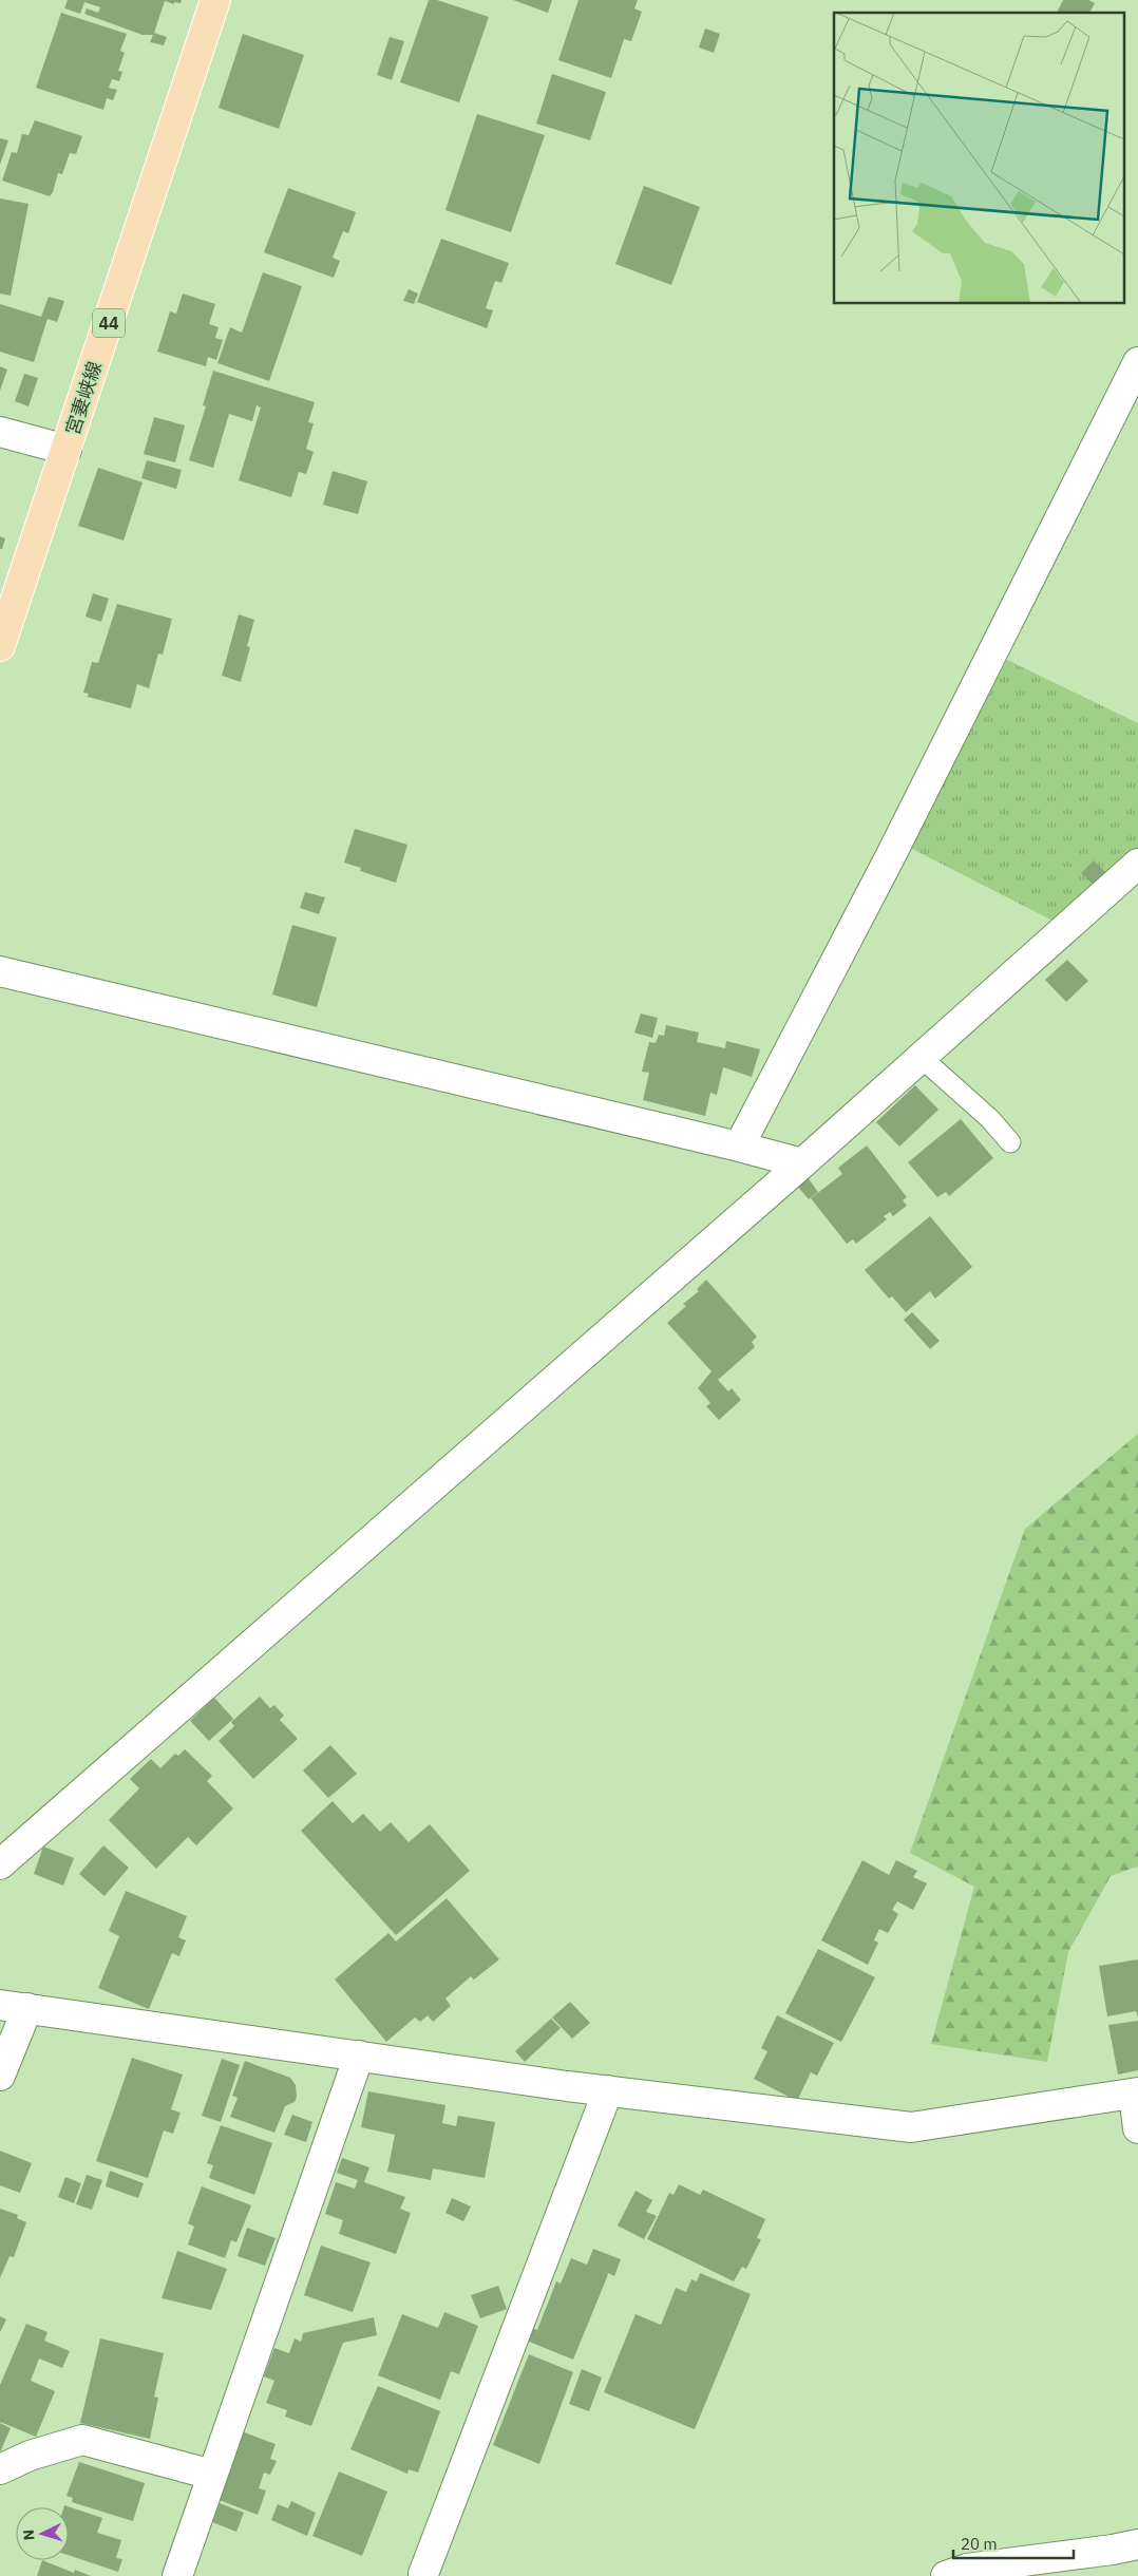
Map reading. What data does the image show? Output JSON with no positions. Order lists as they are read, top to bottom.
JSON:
{
  "streets": {
    "main road": ["44", "宮妻峡線"]
  },
  "scale_bar": "20 m",
  "north": "left"
}
